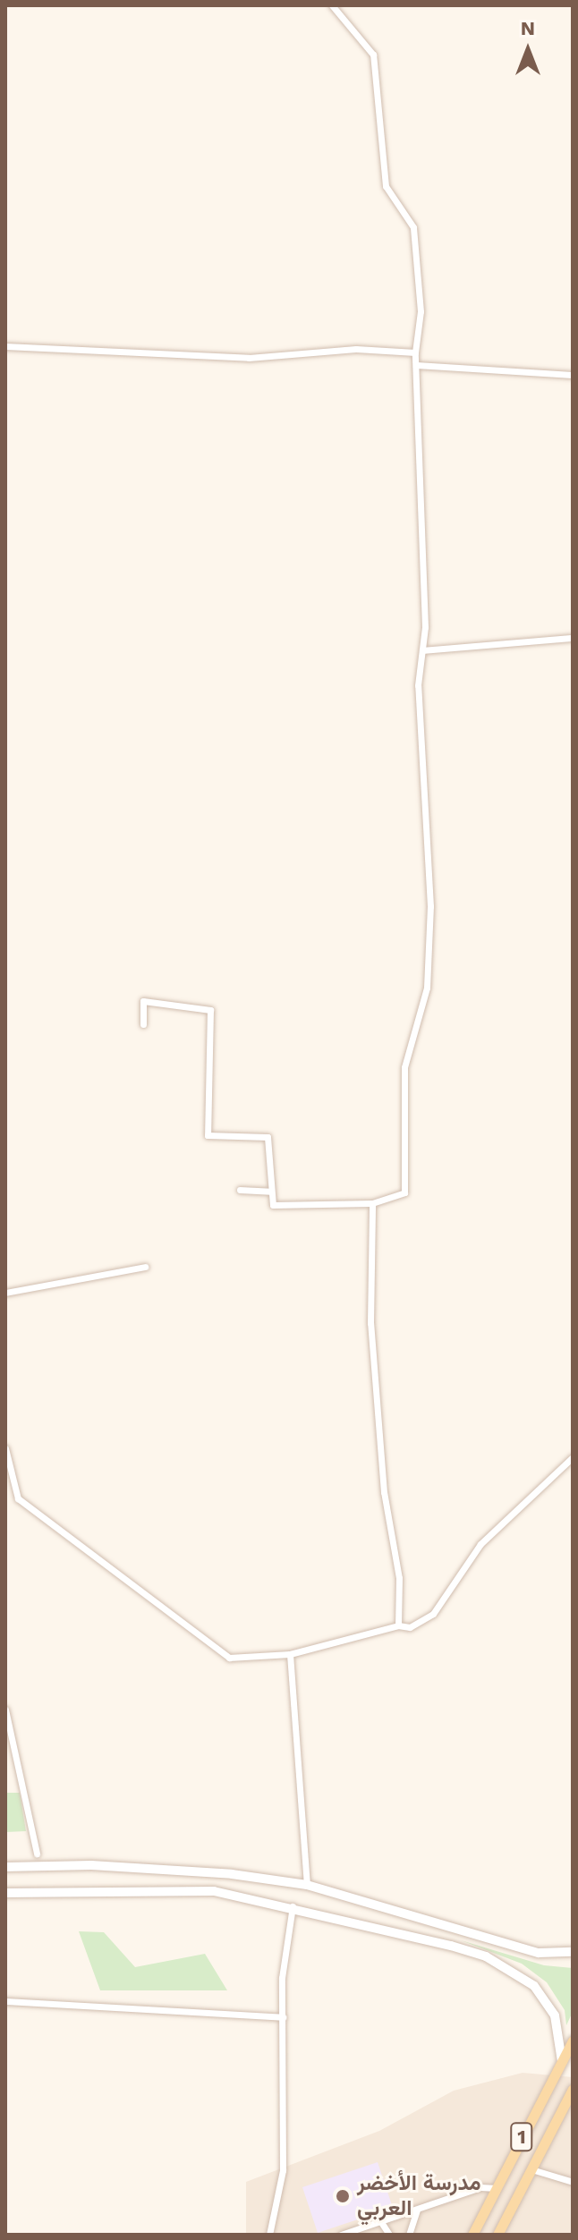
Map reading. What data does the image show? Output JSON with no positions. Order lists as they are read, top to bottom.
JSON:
{
  "streets": {
    "main road": ["1"]
  },
  "places": ["مدرسة الأخضر العربي"],
  "north": "top"
}
